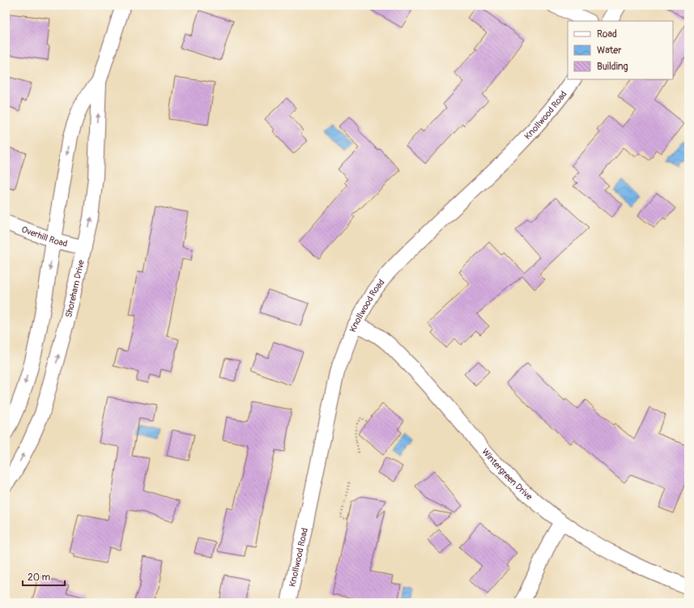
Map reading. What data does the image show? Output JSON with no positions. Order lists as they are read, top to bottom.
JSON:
{
  "streets": {
    "street": [
      "Knollwood Road",
      "Overhill Road",
      "Shoreham Drive",
      "Wintergreen Drive"
    ]
  },
  "crossings": [
    ["Knollwood Road", "Wintergreen Drive"],
    ["Overhill Road", "Shoreham Drive"]
  ],
  "legend": ["Road", "Water", "Building"],
  "scale_bar": "20 m"
}
